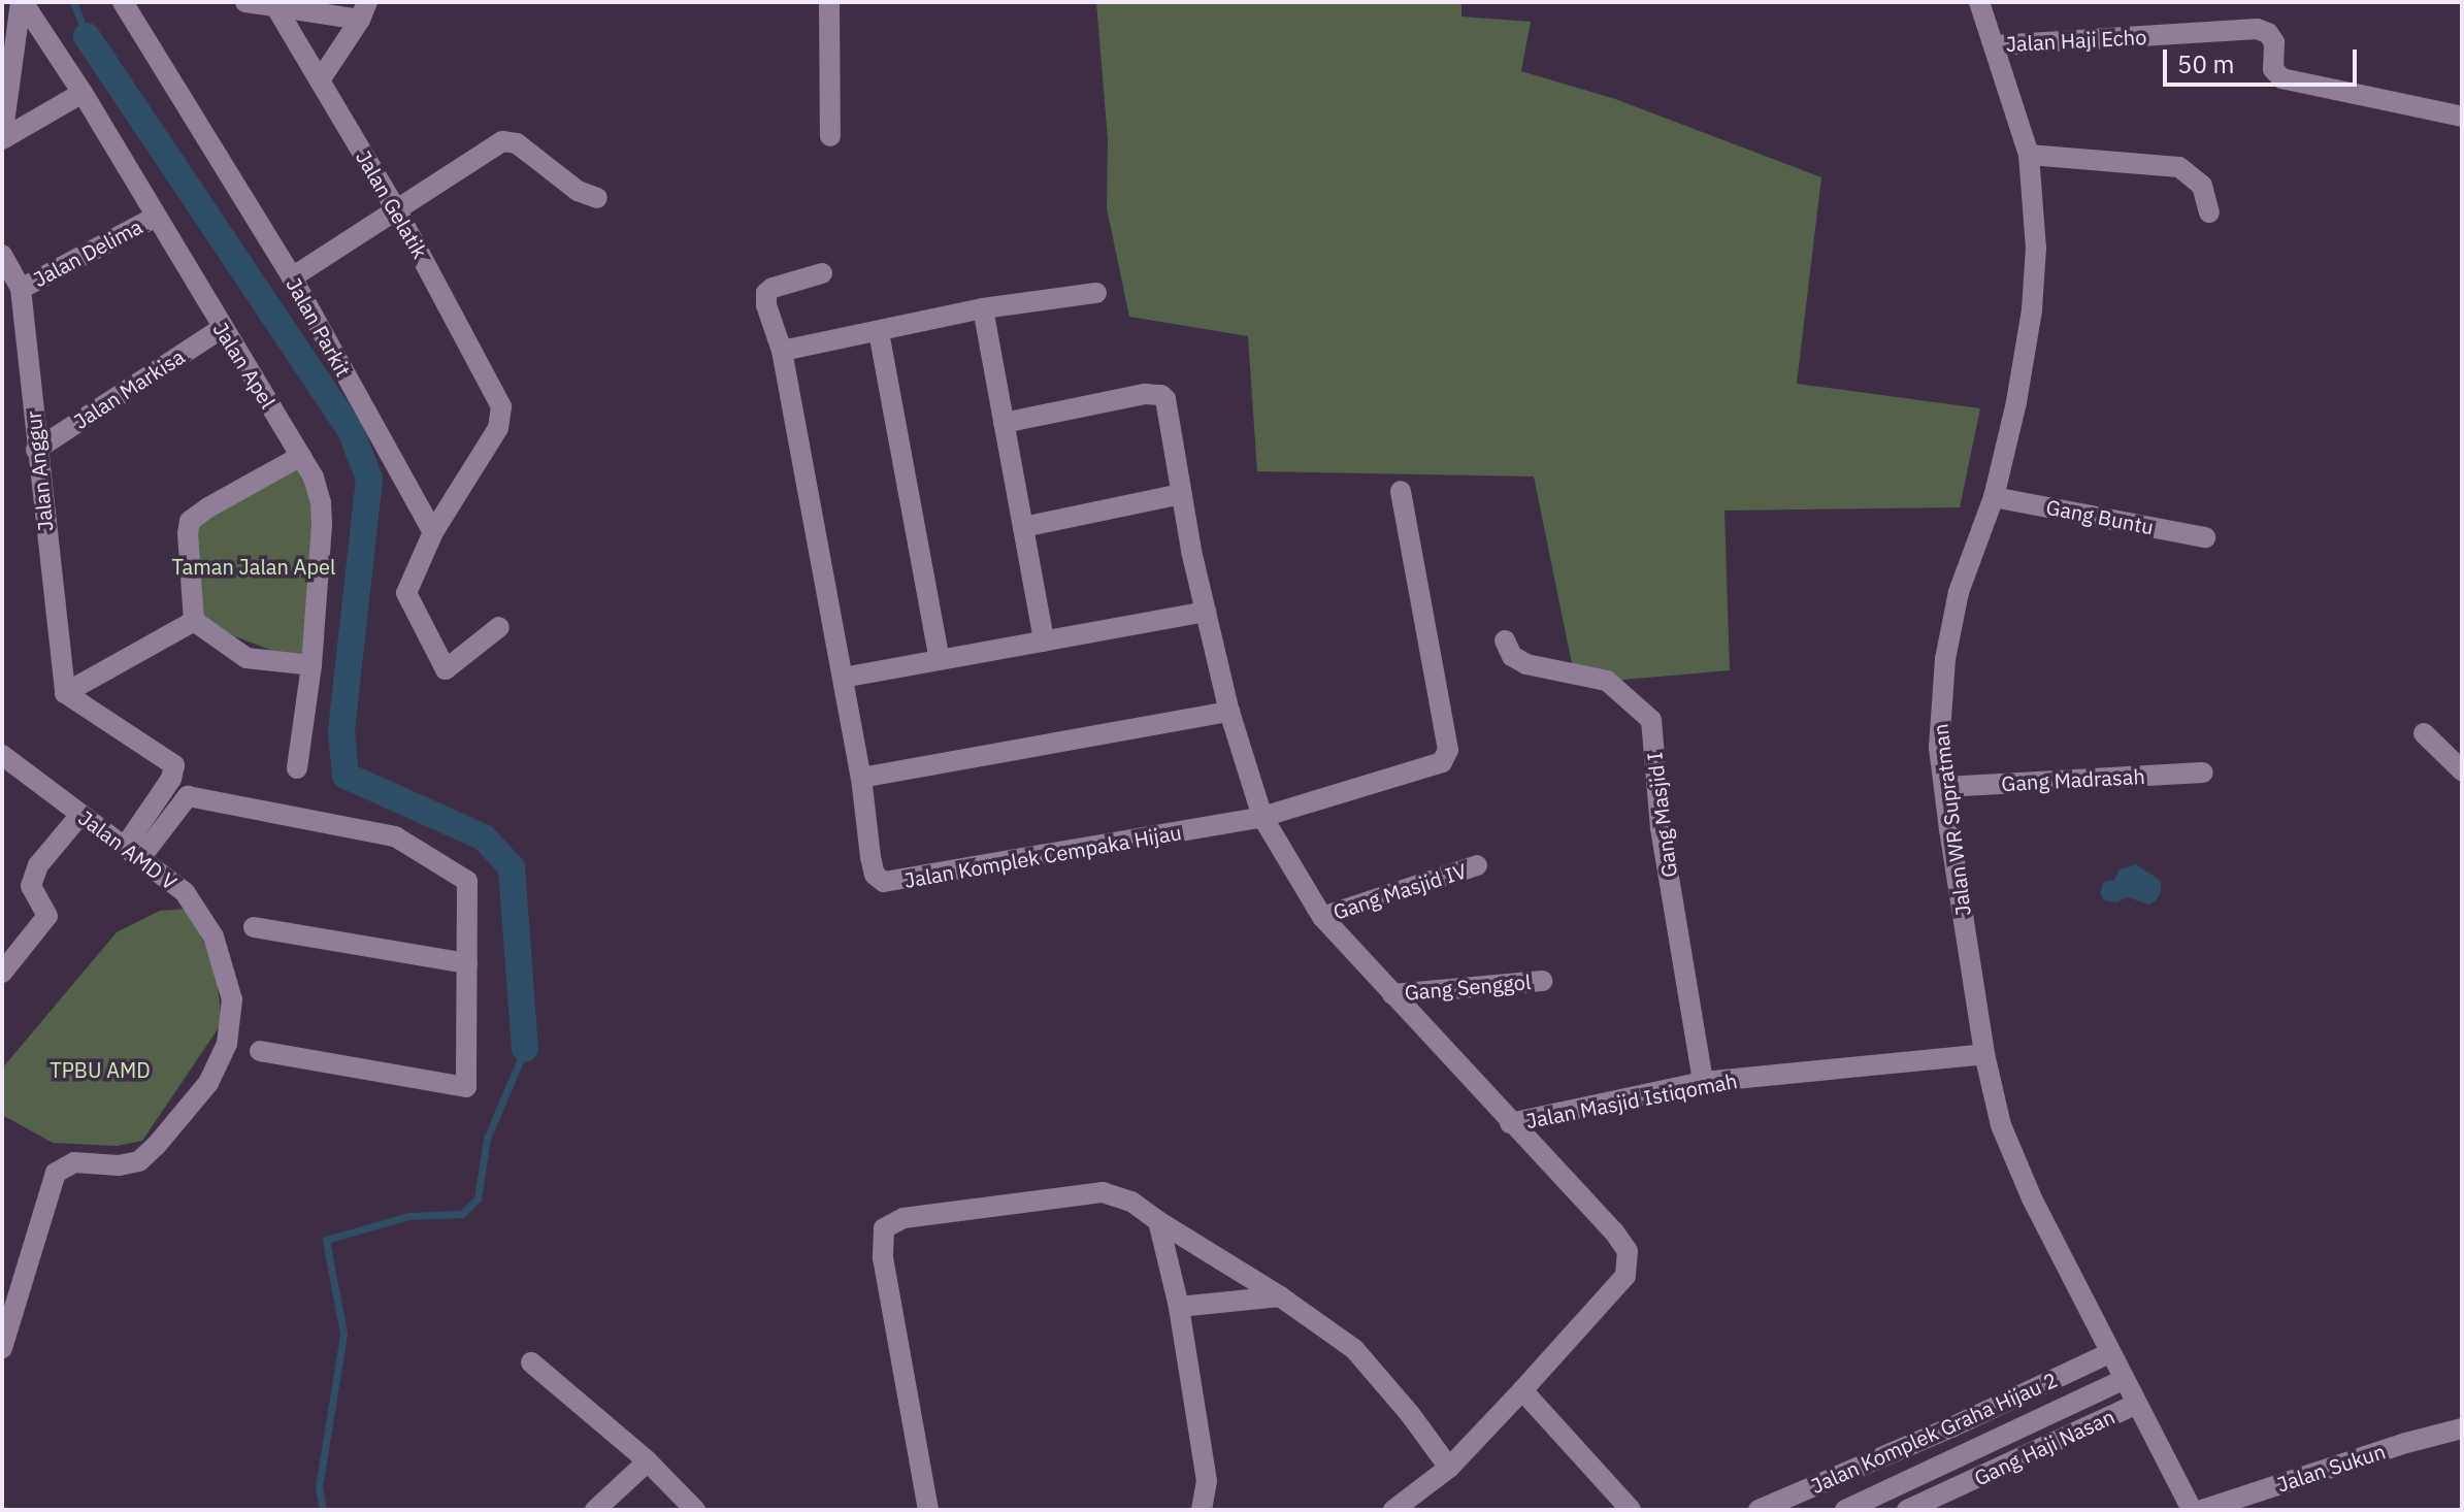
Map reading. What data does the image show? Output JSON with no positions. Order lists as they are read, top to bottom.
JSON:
{
  "streets": {
    "street": [
      "Jalan Haji Echo",
      "Jalan Gelatik",
      "Jalan Delima",
      "Jalan Parkit",
      "Jalan Apel",
      "Jalan Markisa",
      "Jalan Anggur",
      "Gang Buntu",
      "Gang Madrasah",
      "Gang Masjid I",
      "Jalan WR Supratman",
      "Jalan AMD V",
      "Jalan Komplek Cempaka Hijau",
      "Gang Masjid IV",
      "Gang Senggol",
      "Jalan Masjid Istiqomah",
      "Jalan Komplek Graha Hijau 2",
      "Gang Haji Nasan",
      "Jalan Sukun"
    ]
  },
  "crossings": [
    ["Jalan Haji Echo", "Jalan WR Supratman"],
    ["Jalan Gelatik", "Jalan Parkit"],
    ["Jalan Delima", "Jalan Apel"],
    ["Jalan Delima", "Jalan Anggur"],
    ["Jalan Apel", "Jalan Markisa"],
    ["Jalan Markisa", "Jalan Anggur"],
    ["Gang Buntu", "Jalan WR Supratman"],
    ["Gang Madrasah", "Jalan WR Supratman"],
    ["Gang Masjid I", "Jalan Masjid Istiqomah"],
    ["Jalan WR Supratman", "Jalan Masjid Istiqomah"],
    ["Jalan WR Supratman", "Jalan Komplek Graha Hijau 2"],
    ["Jalan WR Supratman", "Gang Haji Nasan"]
  ],
  "parks": ["Taman Jalan Apel", "TPBU AMD"],
  "scale_bar": "50 m"
}
